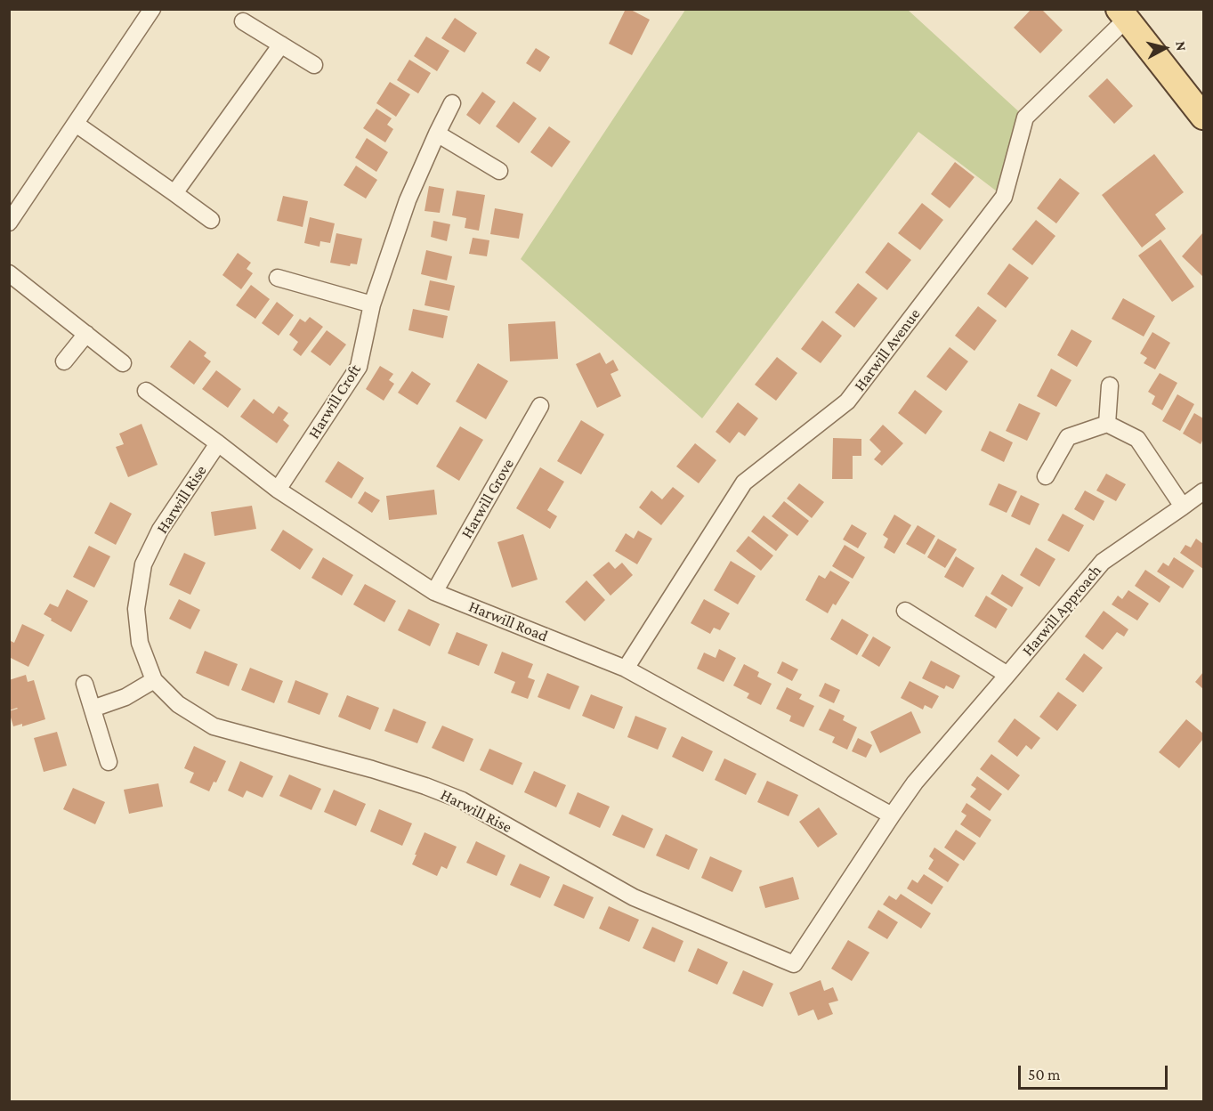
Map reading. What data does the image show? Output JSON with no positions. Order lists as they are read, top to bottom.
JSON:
{
  "streets": {
    "street": [
      "Harwill Avenue",
      "Harwill Croft",
      "Harwill Grove",
      "Harwill Rise",
      "Harwill Approach",
      "Harwill Road"
    ]
  },
  "crossings": [
    ["Harwill Avenue", "Harwill Road"],
    ["Harwill Croft", "Harwill Road"],
    ["Harwill Grove", "Harwill Road"],
    ["Harwill Rise", "Harwill Approach"],
    ["Harwill Rise", "Harwill Road"],
    ["Harwill Approach", "Harwill Road"]
  ],
  "scale_bar": "50 m",
  "north": "right"
}
